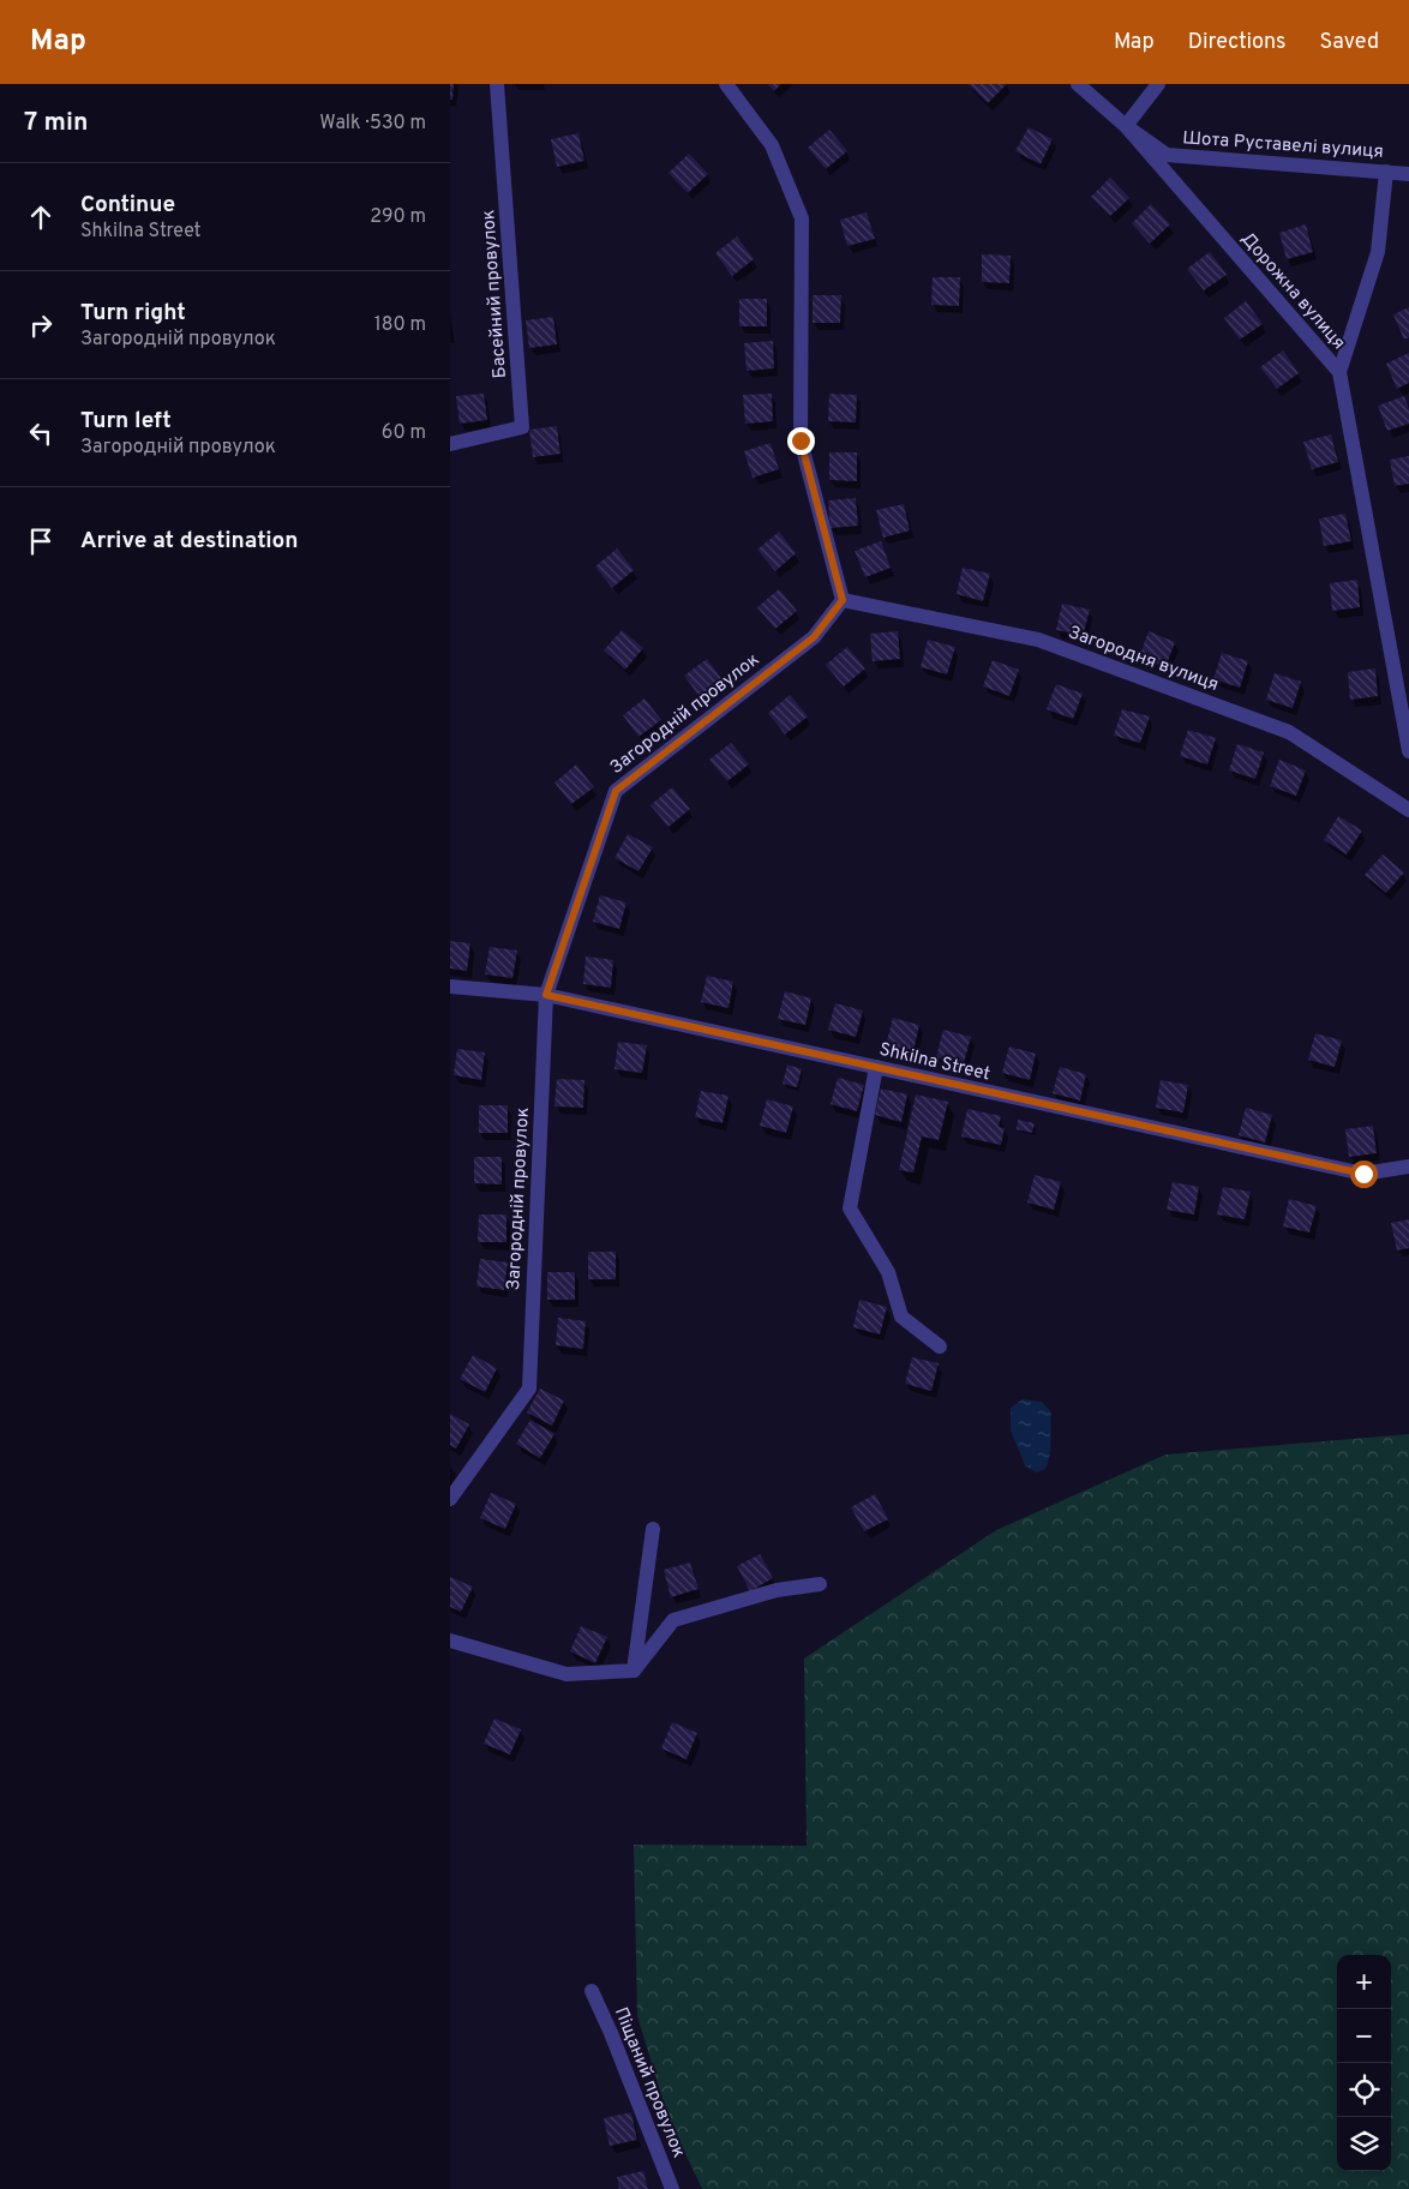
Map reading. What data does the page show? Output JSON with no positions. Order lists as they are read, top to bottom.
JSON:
{
  "streets": {
    "street": [
      "Шота Руставелі вулиця",
      "Дорожна вулиця",
      "Басейний провулок",
      "Загородня вулиця",
      "Загородній провулок",
      "Shkilna Street",
      "Піщаний провулок"
    ]
  },
  "crossings": [
    ["Шота Руставелі вулиця", "Дорожна вулиця"],
    ["Загородня вулиця", "Загородній провулок"],
    ["Загородній провулок", "Shkilna Street"]
  ],
  "page": {
    "header": "Map",
    "nav": ["Map", "Directions", "Saved"],
    "heading": ["7 min", "Walk · 530 m"],
    "list": [
      ["Continue", "Shkilna Street", "290 m"],
      ["Turn right", "Загородній провулок", "180 m"],
      ["Turn left", "Загородній провулок", "60 m"],
      "Arrive at destination"
    ],
    "map_buttons": ["+", "−"]
  }
}
